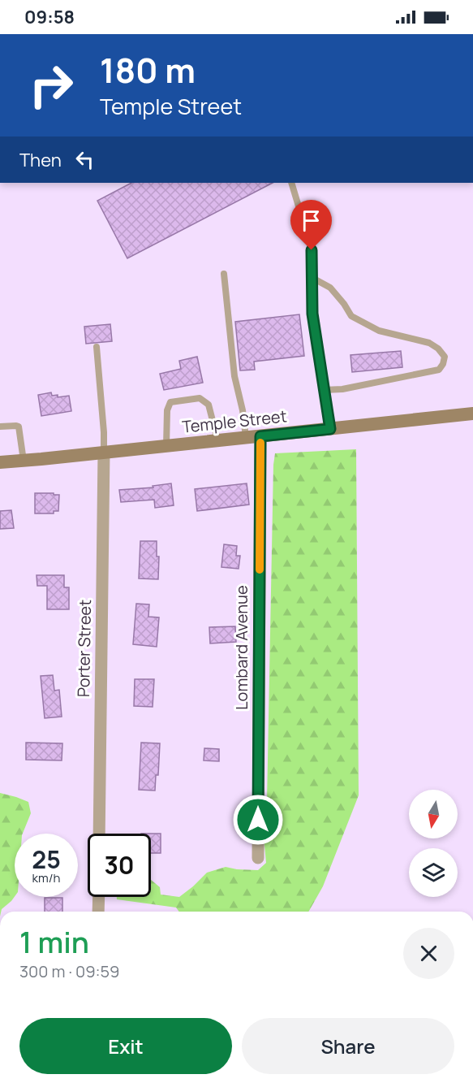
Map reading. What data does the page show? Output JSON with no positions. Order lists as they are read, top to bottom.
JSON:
{
  "streets": {
    "main road": ["Temple Street"],
    "street": ["Lombard Avenue", "Porter Street"]
  },
  "crossings": [
    ["Temple Street", "Lombard Avenue"],
    ["Temple Street", "Porter Street"]
  ],
  "north": "bottom",
  "page": {
    "status": "09:58",
    "turn": ["180 m", "Temple Street"],
    "then": "Then",
    "speed": "25 km/h",
    "limit": "30",
    "heading": ["1 min", "300 m · 09:59"],
    "buttons": ["Exit", "Share"]
  }
}
